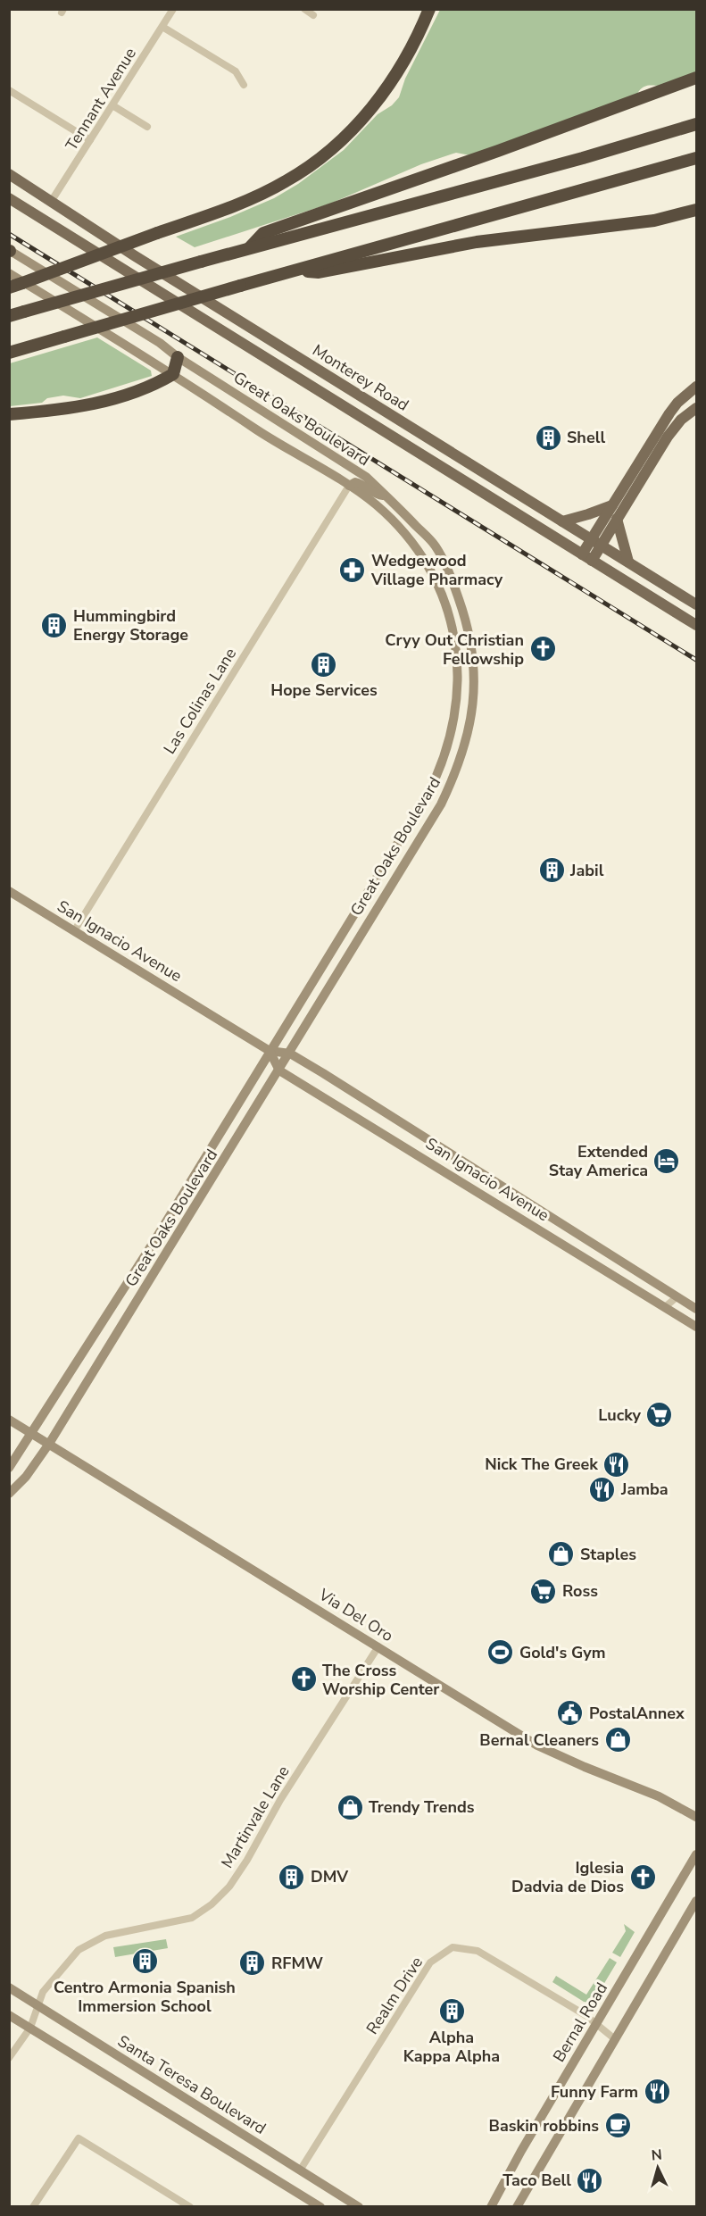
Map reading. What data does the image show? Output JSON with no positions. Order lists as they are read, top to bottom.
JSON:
{
  "streets": {
    "main road": [
      "Monterey Road",
      "Great Oaks Boulevard",
      "San Ignacio Avenue",
      "Via Del Oro",
      "Bernal Road",
      "Santa Teresa Boulevard"
    ],
    "street": [
      "Tennant Avenue",
      "Las Colinas Lane",
      "Martinvale Lane",
      "Realm Drive"
    ]
  },
  "crossings": [
    ["Tennant Avenue", "Monterey Road"],
    ["Great Oaks Boulevard", "Las Colinas Lane"],
    ["Great Oaks Boulevard", "San Ignacio Avenue"],
    ["Great Oaks Boulevard", "Via Del Oro"],
    ["Las Colinas Lane", "San Ignacio Avenue"],
    ["Via Del Oro", "Martinvale Lane"],
    ["Martinvale Lane", "Santa Teresa Boulevard"],
    ["Realm Drive", "Bernal Road"],
    ["Realm Drive", "Santa Teresa Boulevard"]
  ],
  "places": {
    "building": [
      "Shell",
      "Hummingbird Energy Storage",
      "Hope Services",
      "Jabil",
      "DMV",
      "Centro Armonia Spanish Immersion School",
      "RFMW",
      "Alpha Kappa Alpha"
    ],
    "pharmacy": ["Wedgewood Village Pharmacy"],
    "church": ["Cryy Out Christian Fellowship", "The Cross Worship Center", "Iglesia Dadvia de Dios"],
    "hotel": ["Extended Stay America"],
    "supermarket": ["Lucky", "Ross"],
    "restaurant": [
      "Nick The Greek",
      "Jamba",
      "Funny Farm",
      "Taco Bell"
    ],
    "shop": ["Staples", "Bernal Cleaners", "Trendy Trends"],
    "sports": ["Gold's Gym"],
    "public building": ["PostalAnnex"],
    "cafe": ["Baskin robbins"]
  },
  "north": "top"
}
